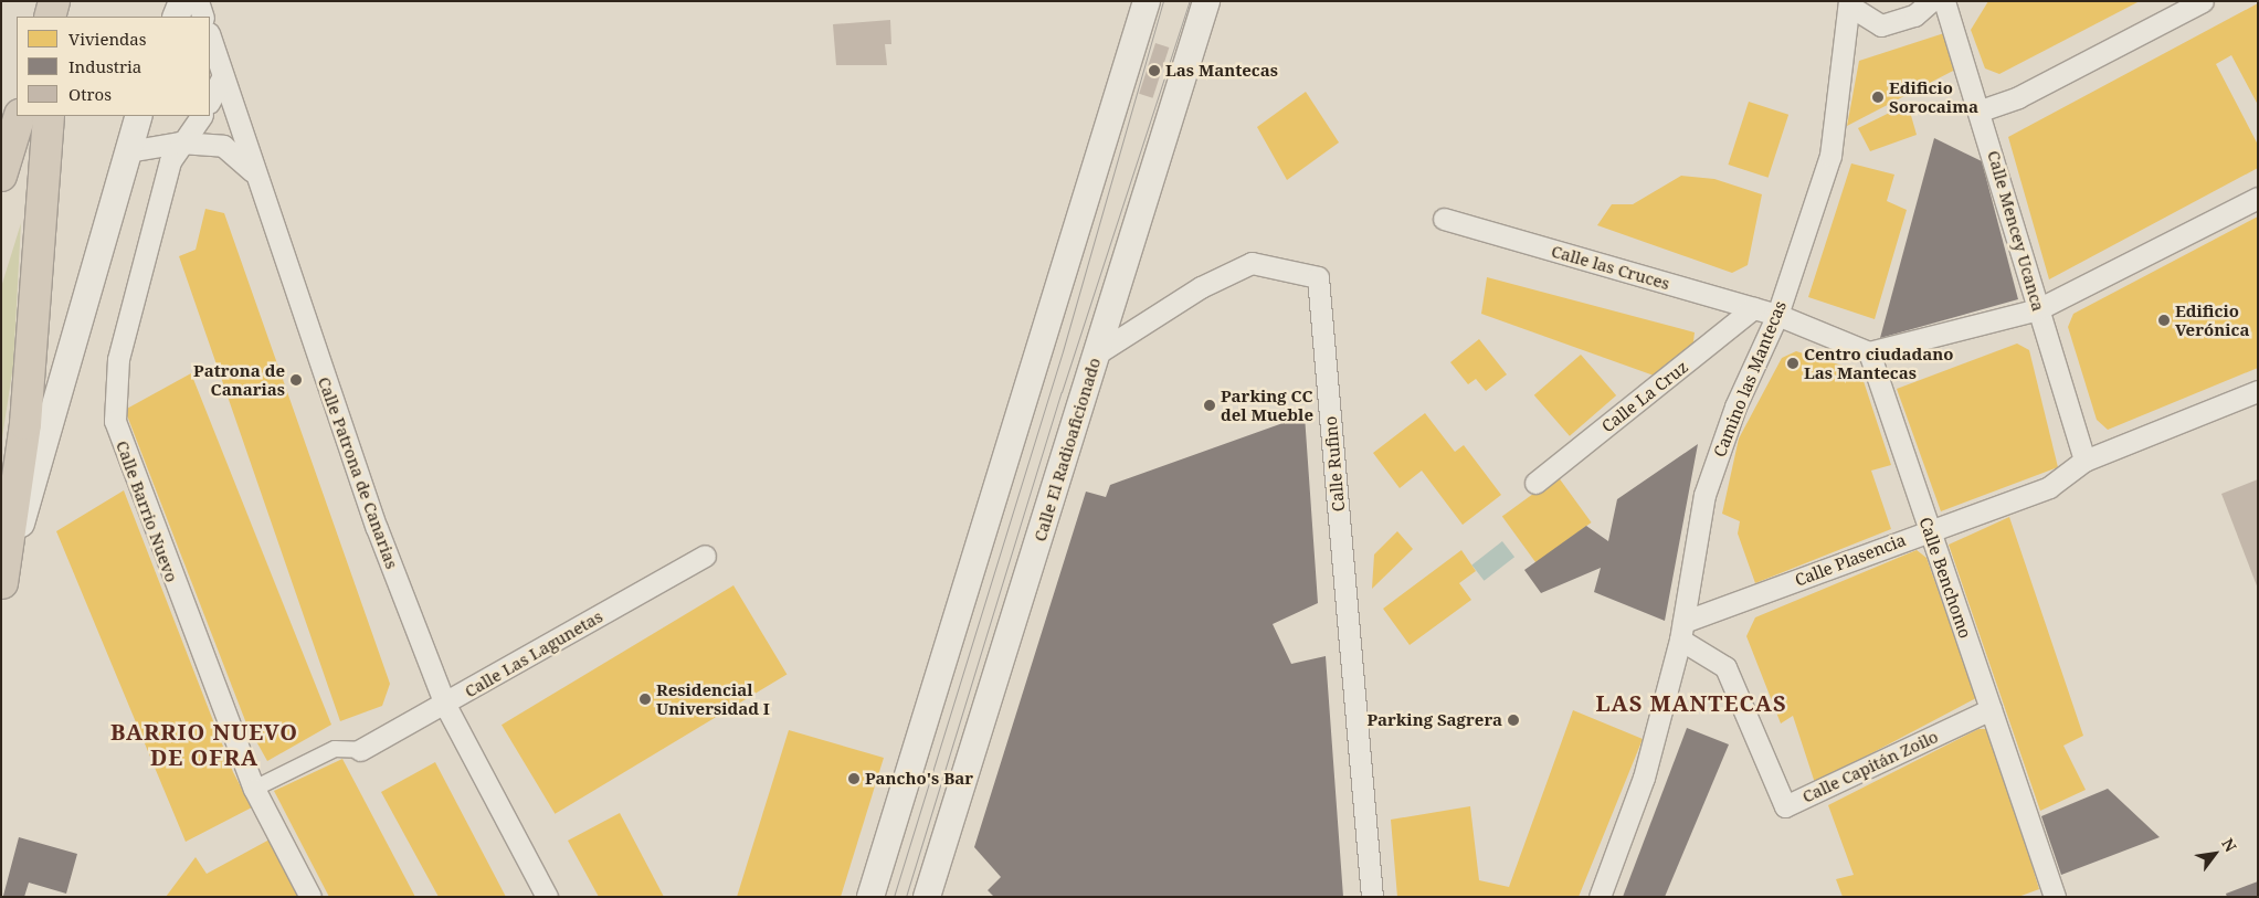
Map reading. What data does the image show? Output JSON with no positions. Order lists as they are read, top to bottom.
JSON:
{
  "streets": {
    "street": [
      "Calle Mencey Ucanca",
      "Calle las Cruces",
      "Camino las Mantecas",
      "Calle La Cruz",
      "Calle El Radioaficionado",
      "Calle Rufino",
      "Calle Patrona de Canarias",
      "Calle Barrio Nuevo",
      "Calle Plasencia",
      "Calle Benchomo",
      "Calle Las Lagunetas",
      "Calle Capitán Zoilo"
    ]
  },
  "crossings": [
    ["Calle Mencey Ucanca", "Calle Plasencia"],
    ["Calle las Cruces", "Camino las Mantecas"],
    ["Calle las Cruces", "Calle La Cruz"],
    ["Camino las Mantecas", "Calle Plasencia"],
    ["Camino las Mantecas", "Calle Capitán Zoilo"],
    ["Calle El Radioaficionado", "Calle Rufino"],
    ["Calle Patrona de Canarias", "Calle Las Lagunetas"],
    ["Calle Plasencia", "Calle Benchomo"],
    ["Calle Plasencia", "Calle Capitán Zoilo"],
    ["Calle Benchomo", "Calle Capitán Zoilo"]
  ],
  "districts": ["LAS MANTECAS", "BARRIO NUEVO DE OFRA"],
  "places": [
    "Las Mantecas",
    "Edificio Sorocaima",
    "Edificio Verónica",
    "Centro ciudadano Las Mantecas",
    "Patrona de Canarias",
    "Parking CC del Mueble",
    "Residencial Universidad I",
    "Parking Sagrera",
    "Pancho's Bar"
  ],
  "legend": ["Viviendas", "Industria", "Otros"],
  "north": "top right"
}
